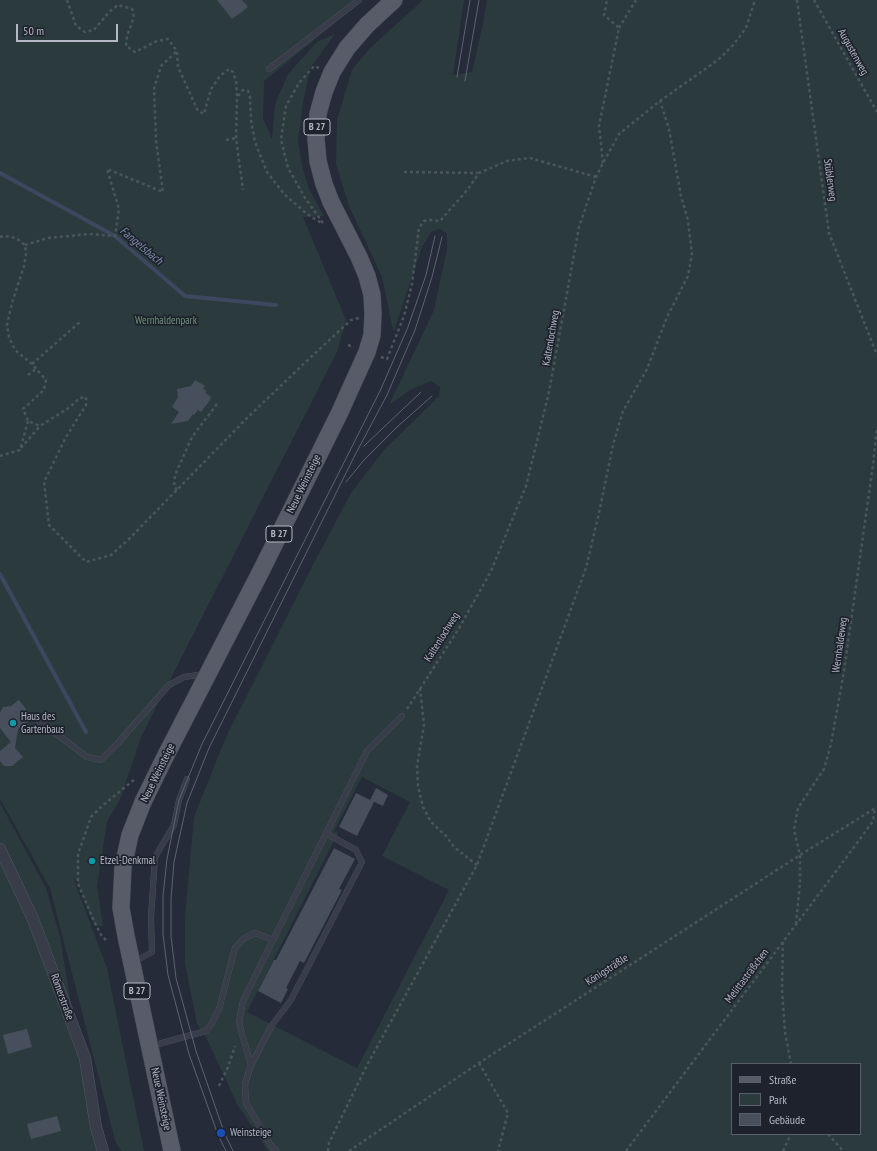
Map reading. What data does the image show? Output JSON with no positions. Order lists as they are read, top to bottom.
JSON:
{
  "streets": {
    "main road": ["B 27", "Neue Weinsteige"],
    "street": ["Römerstraße"],
    "path": [
      "Augustenweg",
      "Stüblerweg",
      "Kaltenlochweg",
      "Wernhaldeweg",
      "Königsträßle",
      "Melittasträßchen"
    ]
  },
  "crossings": [
    ["Wernhaldeweg", "Königsträßle"],
    ["Wernhaldeweg", "Melittasträßchen"],
    ["Königsträßle", "Melittasträßchen"]
  ],
  "water": ["Fangelsbach"],
  "parks": ["Wernhaldenpark"],
  "places": ["Haus des Gartenbaus", "Etzel-Denkmal", "Weinsteige"],
  "legend": ["Straße", "Park", "Gebäude"],
  "scale_bar": "50 m"
}
